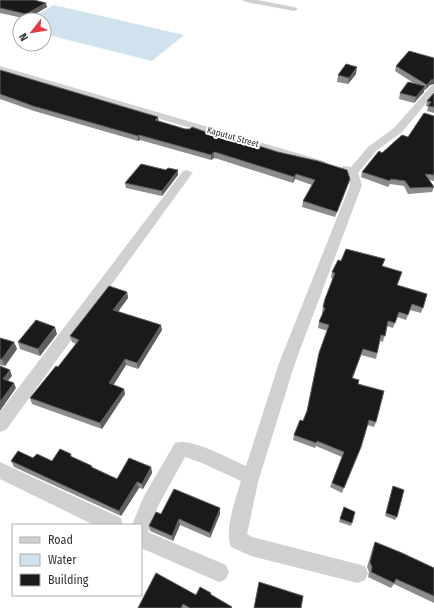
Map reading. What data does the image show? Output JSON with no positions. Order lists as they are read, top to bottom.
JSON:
{
  "streets": {
    "street": ["Kaputut Street"]
  },
  "legend": ["Road", "Water", "Building"],
  "north": "bottom left"
}
